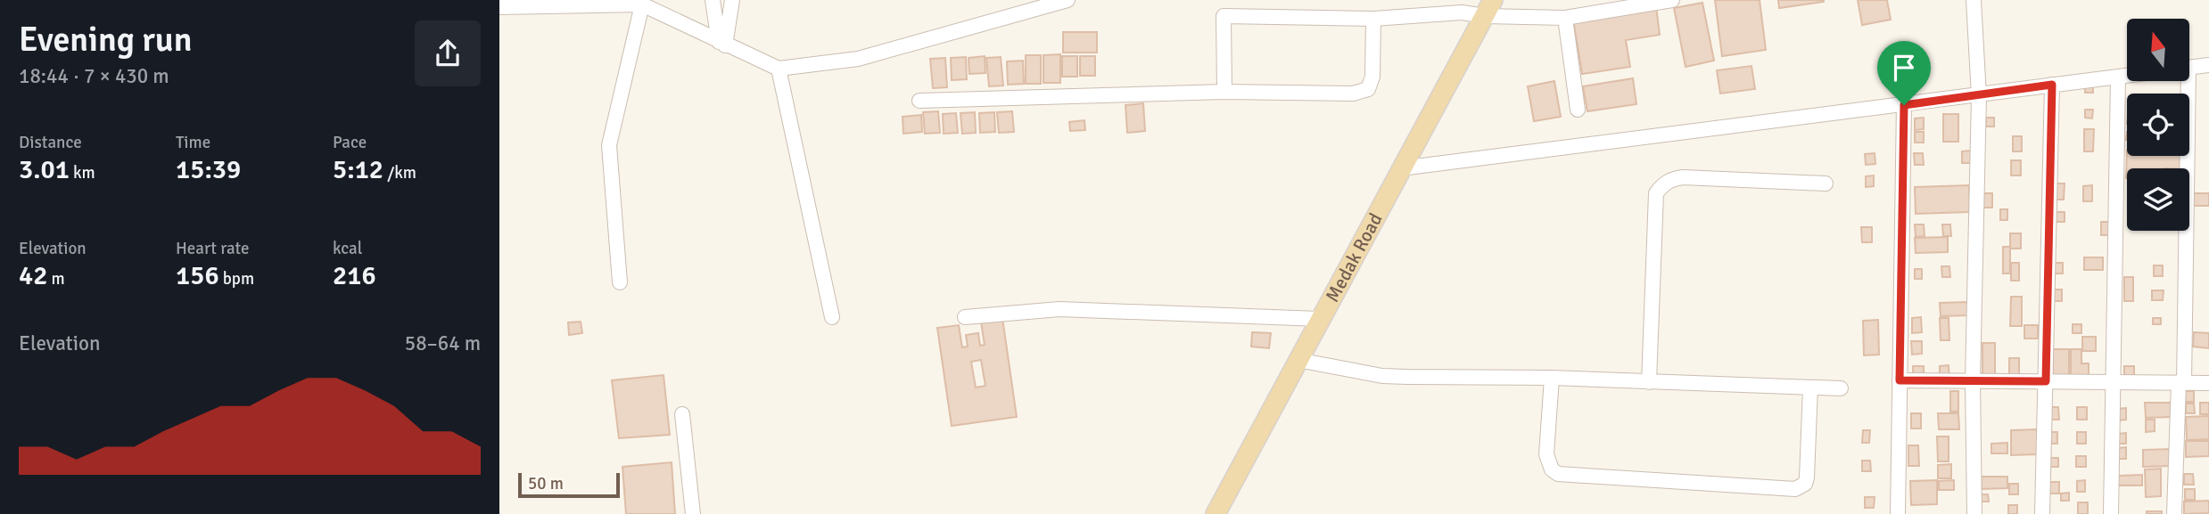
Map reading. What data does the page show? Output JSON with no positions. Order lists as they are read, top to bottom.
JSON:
{
  "streets": {
    "main road": ["Medak Road"]
  },
  "scale_bar": "50 m",
  "north": "top",
  "page": {
    "heading": ["Evening run", "18:44 · 7 × 430 m"],
    "stats": [
      ["Distance", "3.01 km"],
      ["Time", "15:39"],
      ["Pace", "5:12 /km"],
      ["Elevation", "42 m"],
      ["Heart rate", "156 bpm"],
      ["kcal", "216"]
    ],
    "chart": ["Elevation", "58–64 m"],
    "scale": "50 m"
  }
}
